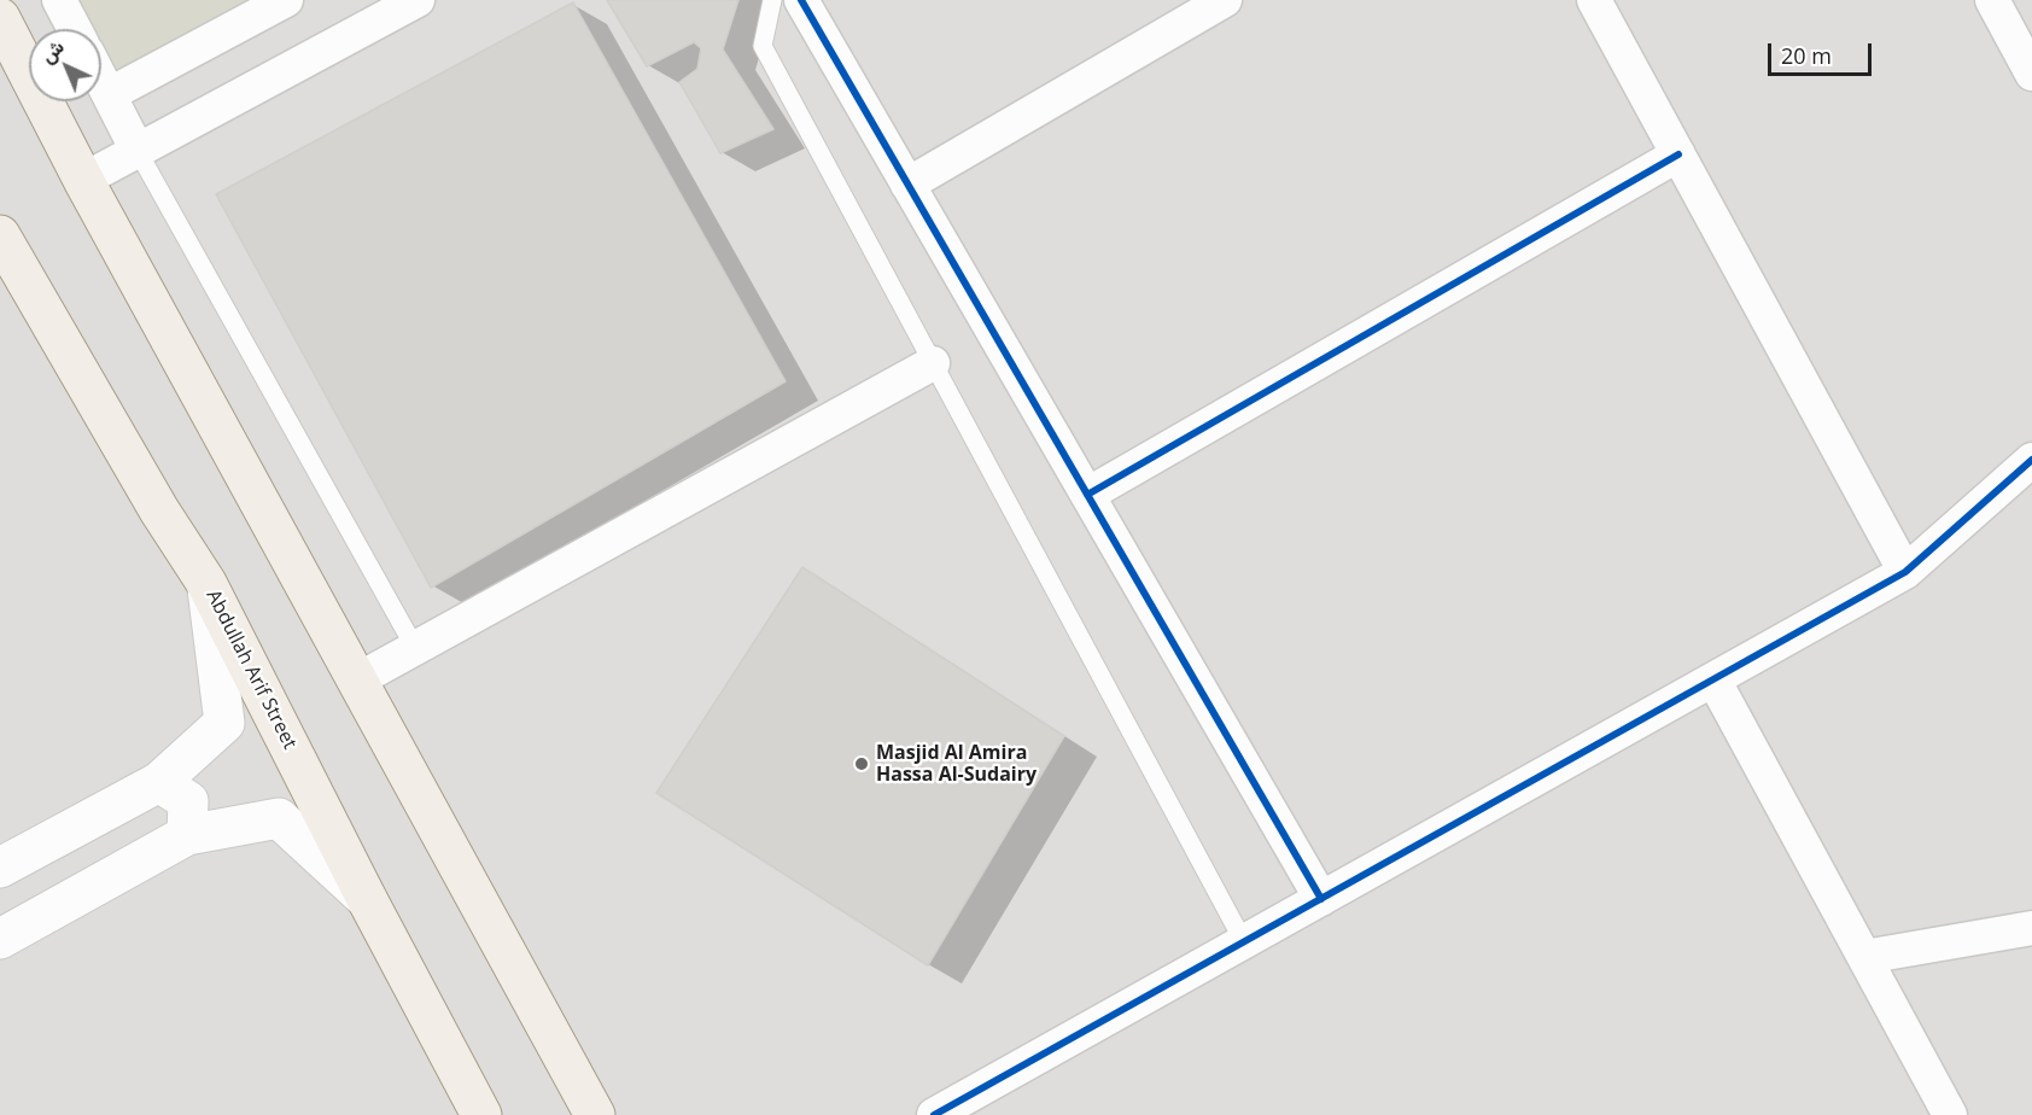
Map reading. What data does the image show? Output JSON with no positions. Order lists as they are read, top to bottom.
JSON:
{
  "streets": {
    "main road": ["Abdullah Arif Street"]
  },
  "places": ["Masjid Al Amira Hassa Al-Sudairy"],
  "scale_bar": "20 m",
  "north": "top left"
}
